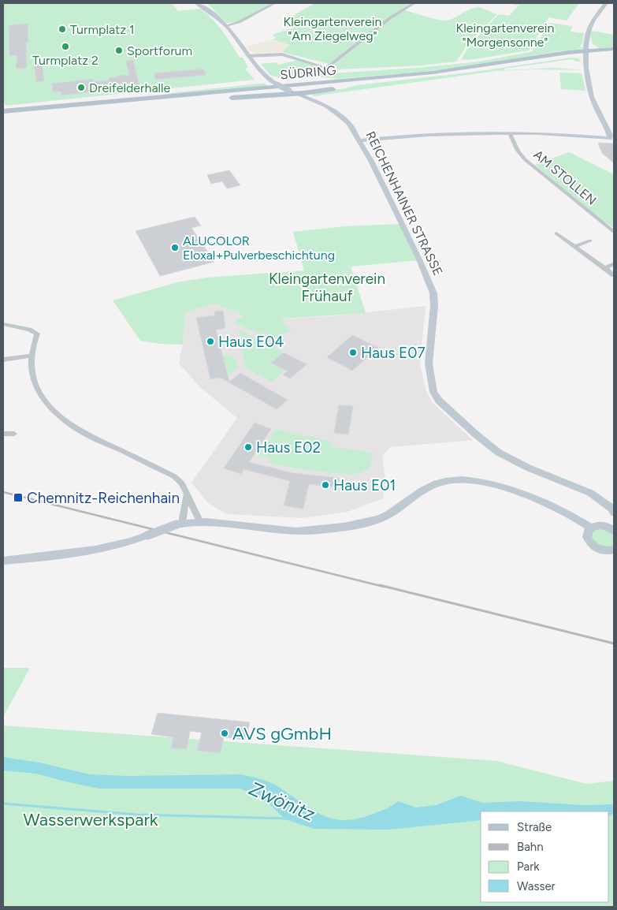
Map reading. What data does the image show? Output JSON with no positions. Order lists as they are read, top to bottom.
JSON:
{
  "streets": {
    "main road": ["SÜDRING", "REICHENHAINER STRASSE"],
    "street": ["AM STOLLEN"]
  },
  "water": ["Zwönitz"],
  "parks": [
    "Kleingartenverein \"Am Ziegelweg\"",
    "Kleingartenverein \"Morgensonne\"",
    "Kleingartenverein Frühauf",
    "Wasserwerkspark"
  ],
  "places": {
    "other": [
      "Turmplatz 1",
      "Turmplatz 2",
      "Sportforum",
      "Dreifelderhalle",
      "ALUCOLOR Eloxal+Pulverbeschichtung",
      "Haus E04",
      "Haus E07",
      "Haus E02",
      "Haus E01",
      "AVS gGmbH"
    ],
    "transit": ["Chemnitz-Reichenhain"]
  },
  "legend": [
    "Straße",
    "Bahn",
    "Park",
    "Wasser"
  ]
}
